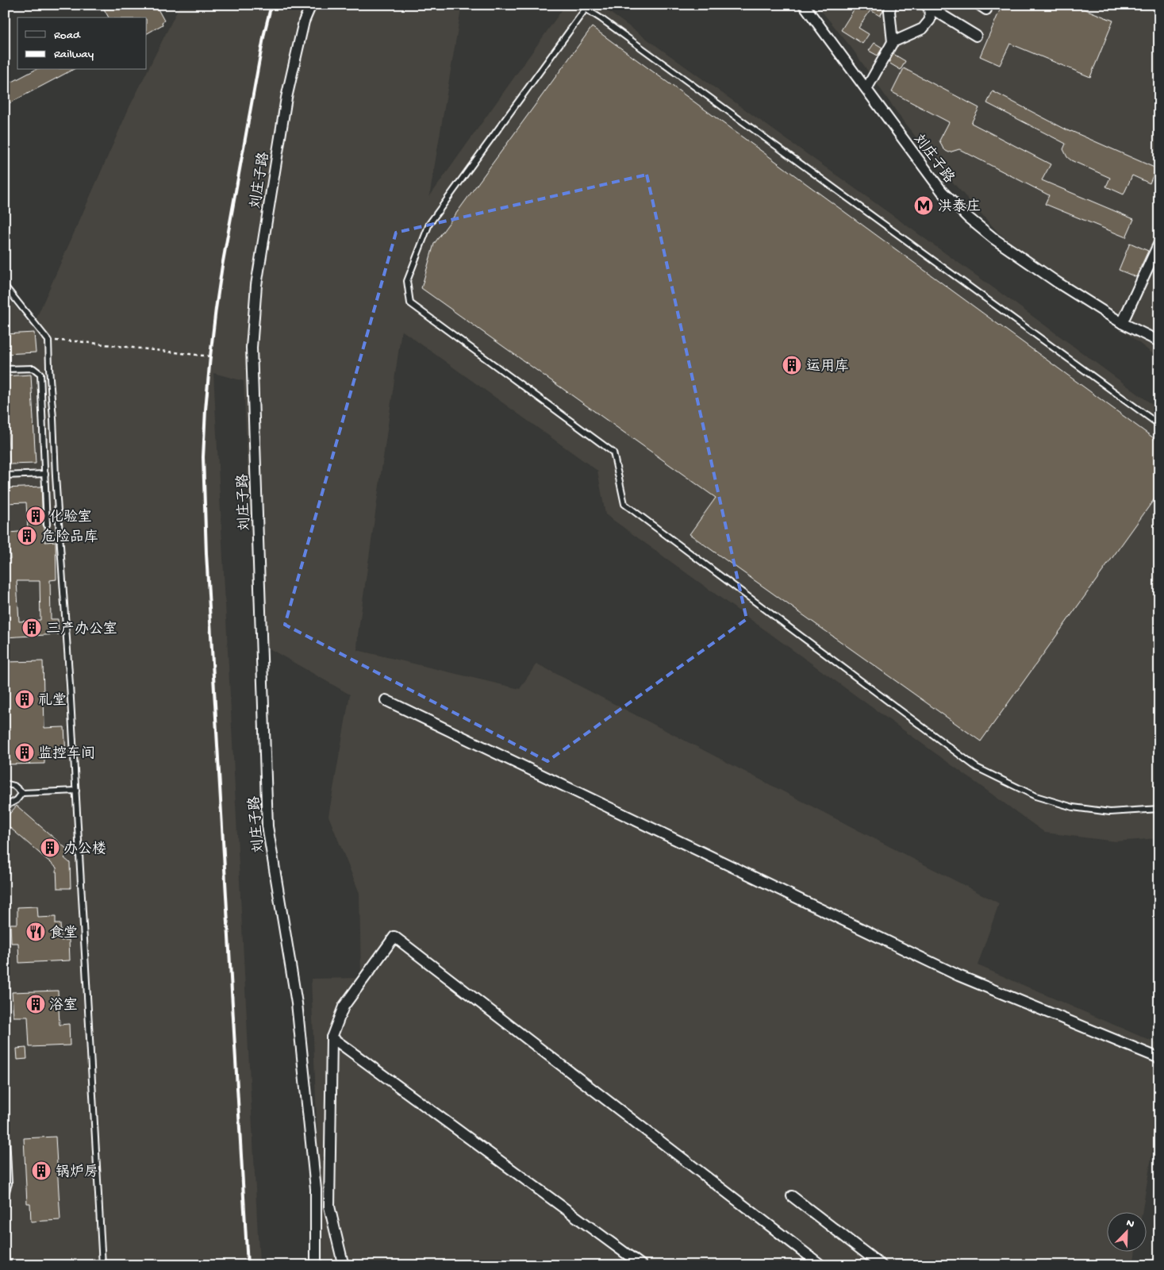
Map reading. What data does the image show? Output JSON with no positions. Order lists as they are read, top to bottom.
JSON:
{
  "streets": {
    "street": ["刘庄子路"]
  },
  "places": {
    "metro station": ["洪泰庄"],
    "building": [
      "运用库",
      "化验室",
      "危险品库",
      "三产办公室",
      "礼堂",
      "监控车间",
      "办公楼",
      "浴室",
      "锅炉房"
    ],
    "restaurant": ["食堂"]
  },
  "legend": ["Road", "Railway"],
  "north": "top right"
}
